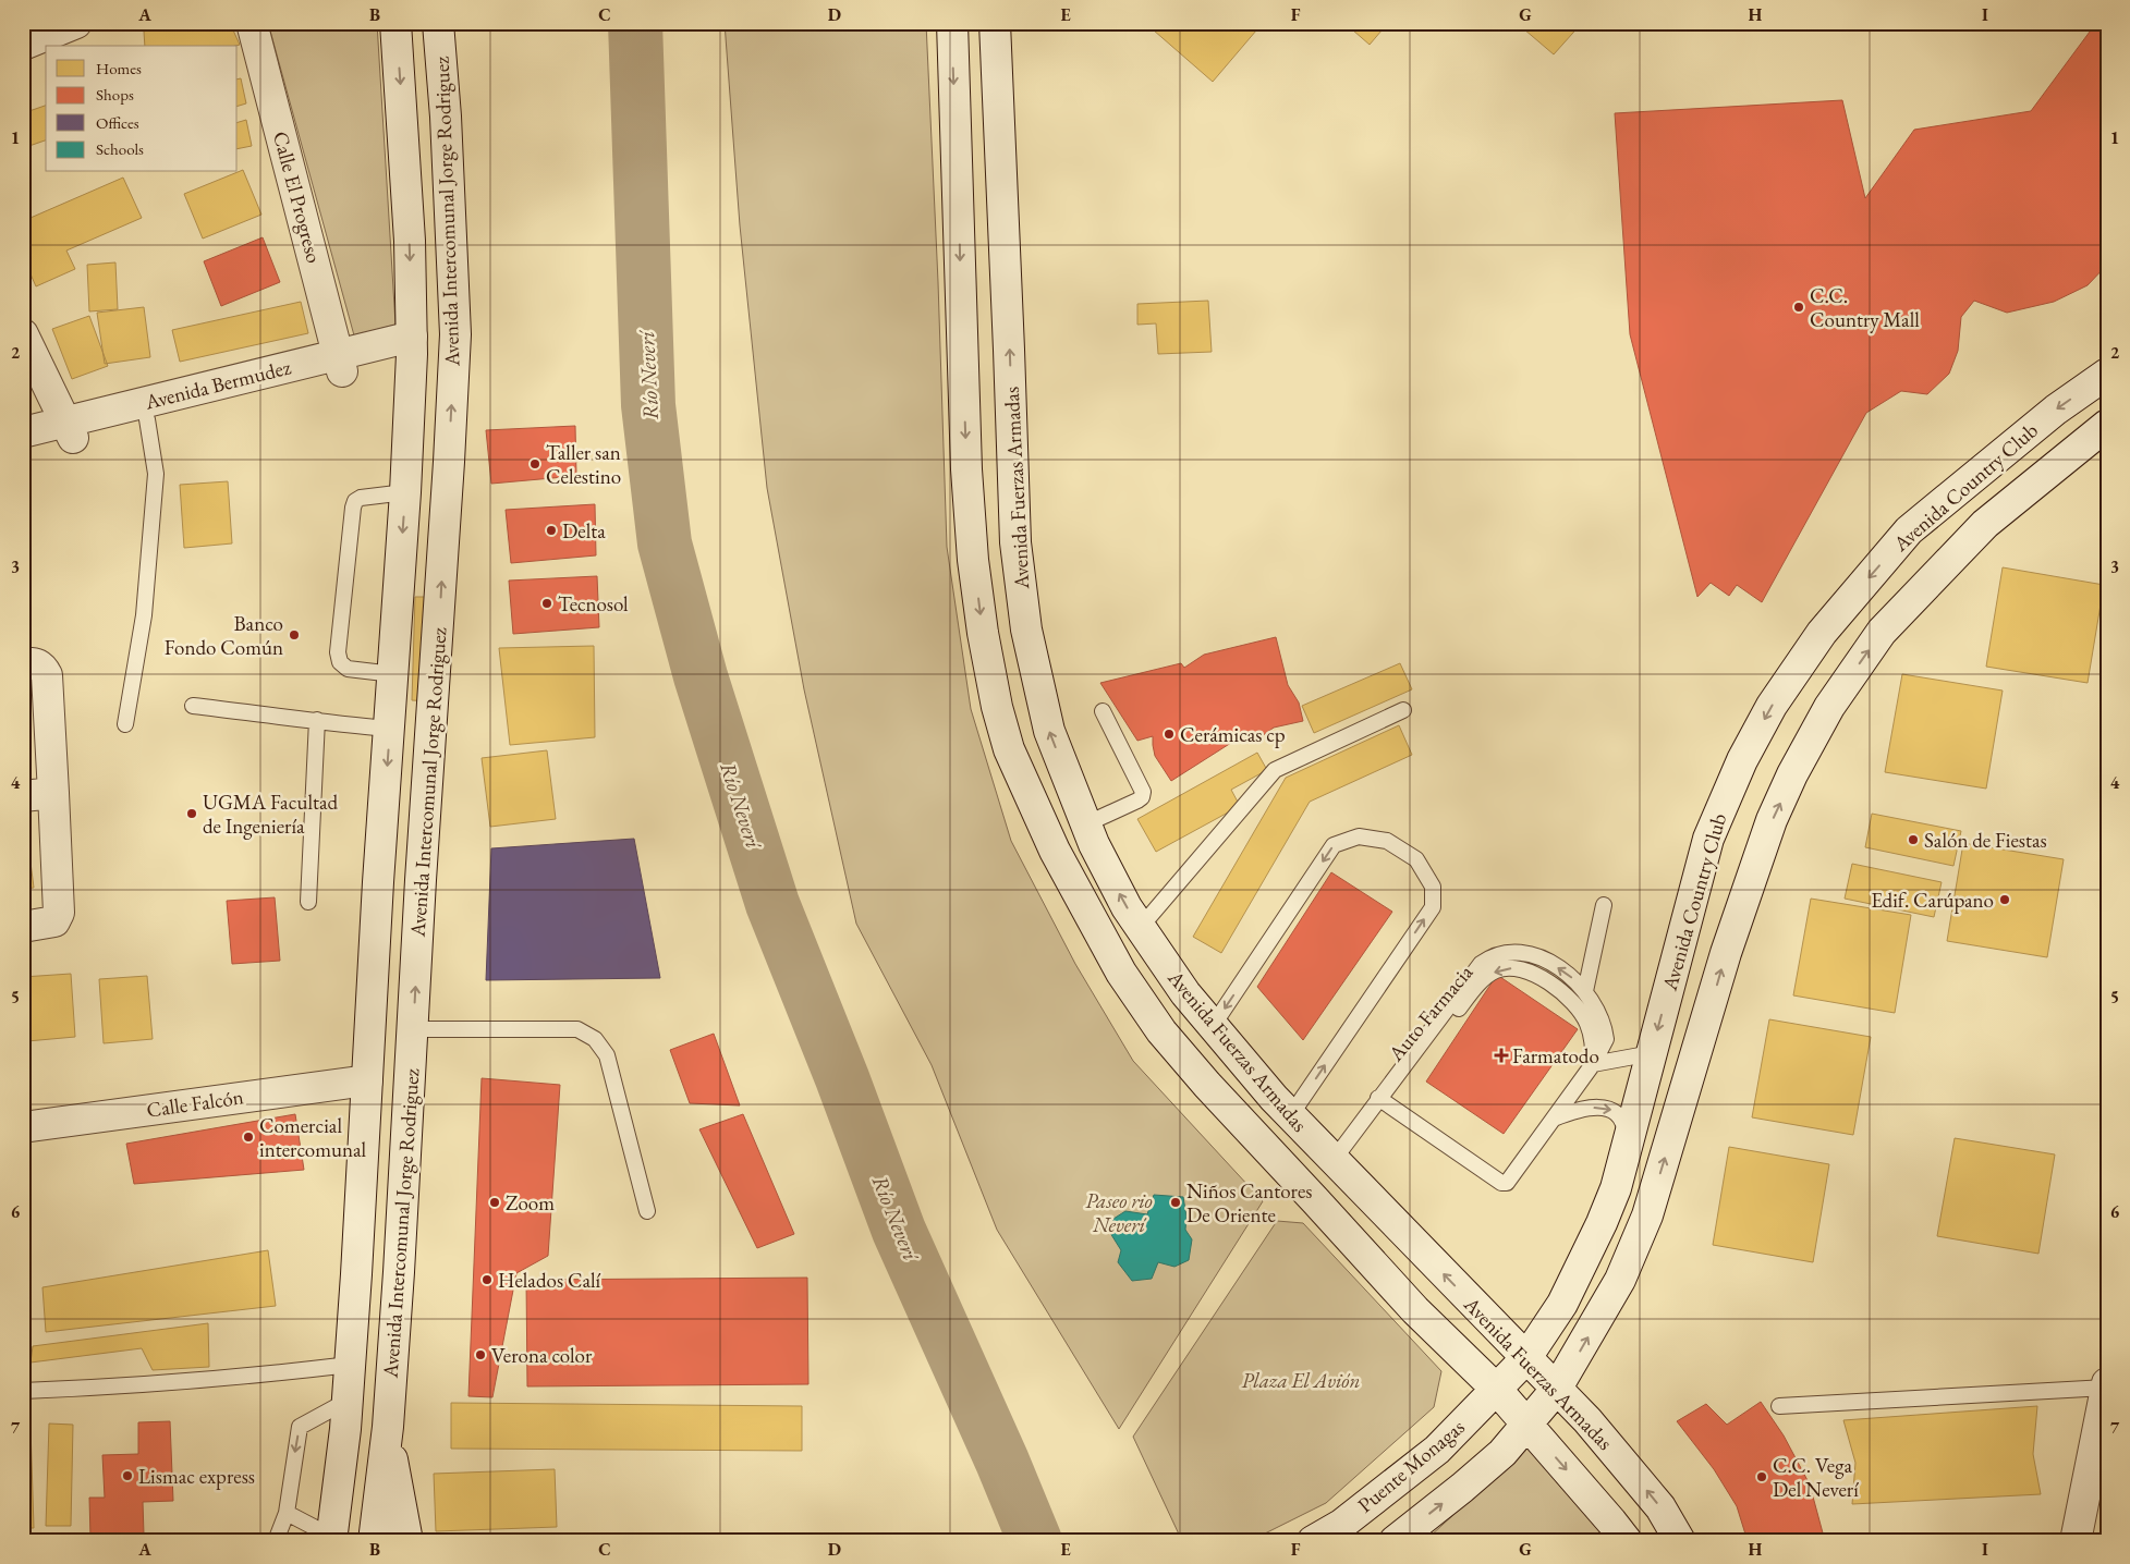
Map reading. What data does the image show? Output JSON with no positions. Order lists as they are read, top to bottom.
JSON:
{
  "streets": {
    "street": [
      "Calle El Progreso",
      "Avenida Intercomunal Jorge Rodriguez",
      "Avenida Bermudez",
      "Avenida Country Club",
      "Avenida Fuerzas Armadas",
      "Calle Falcón",
      "Puente Monagas"
    ],
    "lane": ["Auto Farmacia"]
  },
  "crossings": [
    ["Calle El Progreso", "Avenida Bermudez"],
    ["Avenida Intercomunal Jorge Rodriguez", "Avenida Bermudez"],
    ["Avenida Intercomunal Jorge Rodriguez", "Calle Falcón"],
    ["Avenida Country Club", "Avenida Fuerzas Armadas"],
    ["Avenida Country Club", "Puente Monagas"],
    ["Avenida Fuerzas Armadas", "Puente Monagas"]
  ],
  "water": ["Río Neverí"],
  "parks": ["Paseo rio Neverí", "Plaza El Avión"],
  "places": {
    "other": [
      "C.C. Country Mall",
      "Taller san Celestino",
      "Delta",
      "Tecnosol",
      "Banco Fondo Común",
      "Cerámicas cp",
      "UGMA Facultad de Ingeniería",
      "Salón de Fiestas",
      "Edif. Carúpano",
      "Comercial intercomunal",
      "Zoom",
      "Niños Cantores De Oriente",
      "Helados Calí",
      "Verona color",
      "Lismac express",
      "C.C. Vega Del Neverí"
    ],
    "health": ["Farmatodo"]
  },
  "legend": [
    "Homes",
    "Shops",
    "Offices",
    "Schools"
  ],
  "grid": {
    "columns": [
      "A",
      "B",
      "C",
      "D",
      "E",
      "F",
      "G",
      "H",
      "I"
    ],
    "rows": [
      "1",
      "2",
      "3",
      "4",
      "5",
      "6",
      "7"
    ]
  }
}
